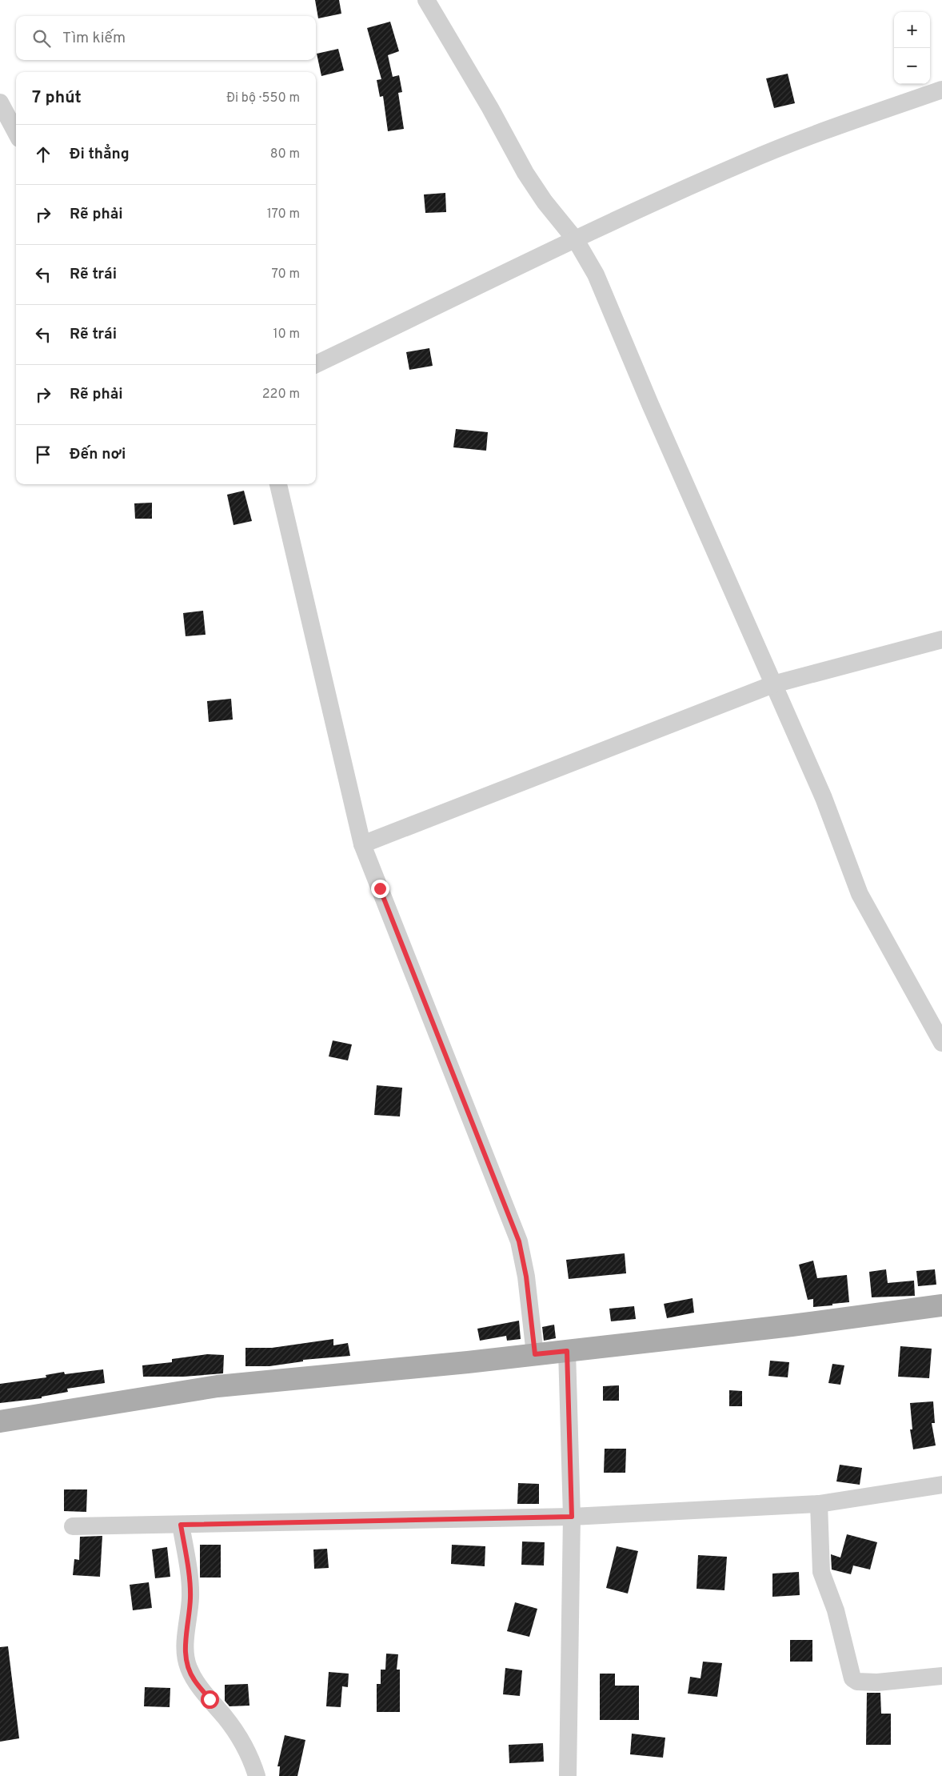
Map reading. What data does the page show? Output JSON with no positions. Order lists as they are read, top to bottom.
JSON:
{
  "page": {
    "map_buttons": ["+", "−"],
    "search": "Tìm kiếm",
    "heading": ["7 phút", "Đi bộ · 550 m"],
    "list": [
      ["Đi thẳng", "80 m"],
      ["Rẽ phải", "170 m"],
      ["Rẽ trái", "70 m"],
      ["Rẽ trái", "10 m"],
      ["Rẽ phải", "220 m"],
      "Đến nơi"
    ]
  }
}
